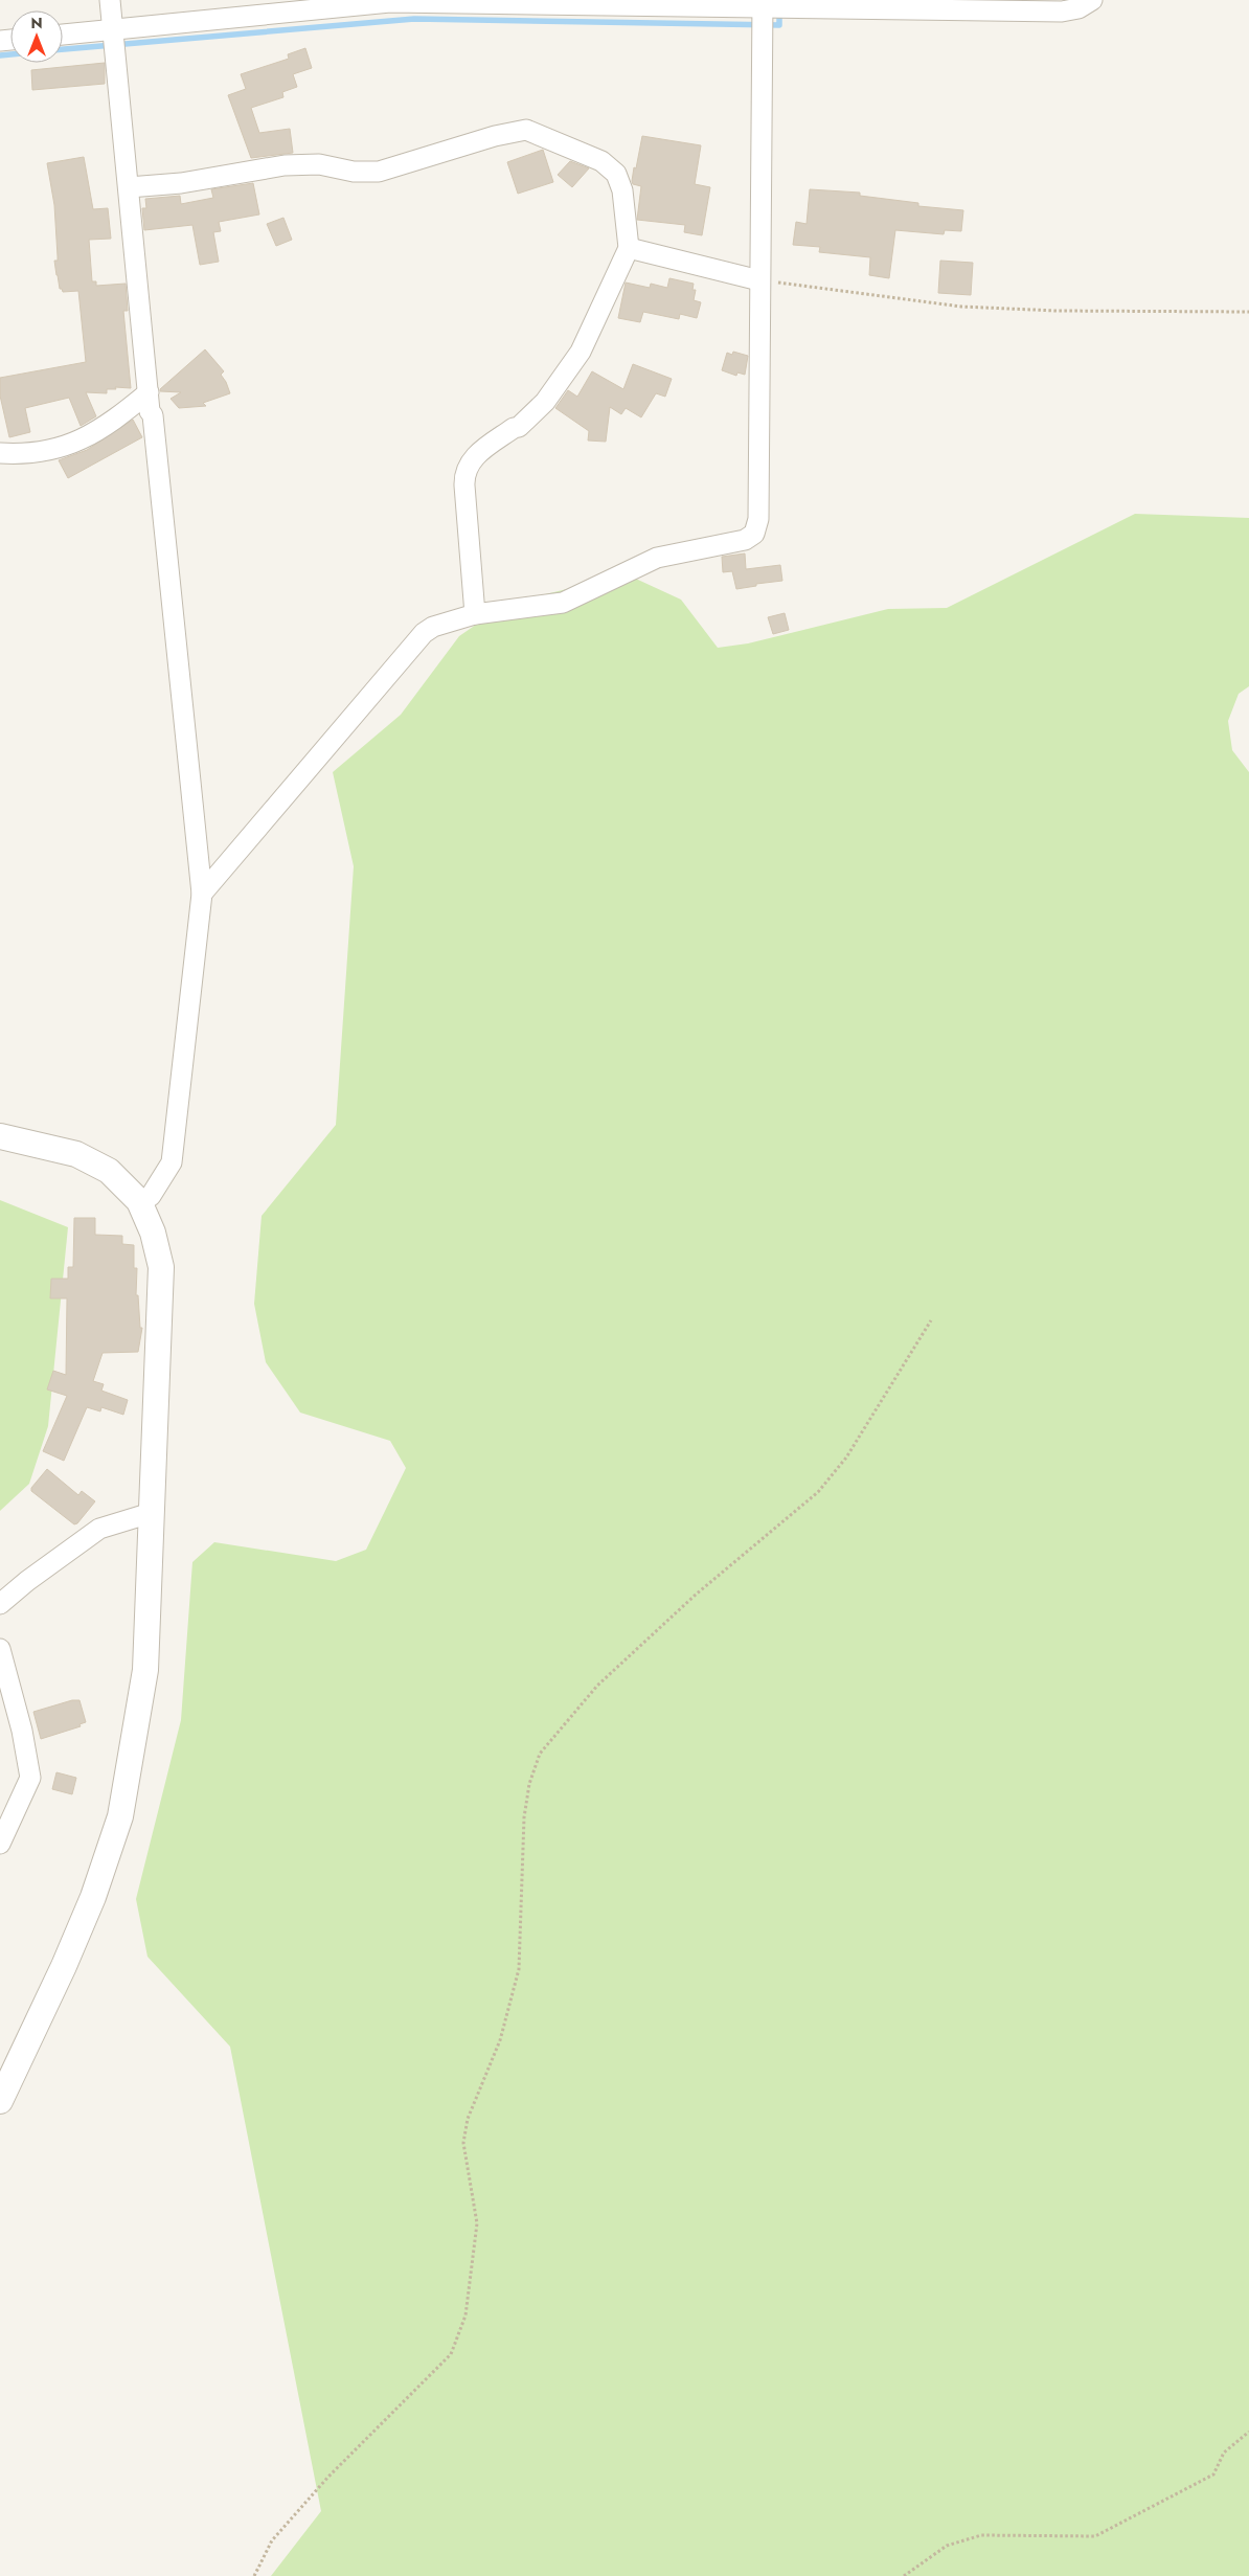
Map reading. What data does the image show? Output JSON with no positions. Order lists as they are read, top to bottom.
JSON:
{
  "north": "top"
}
